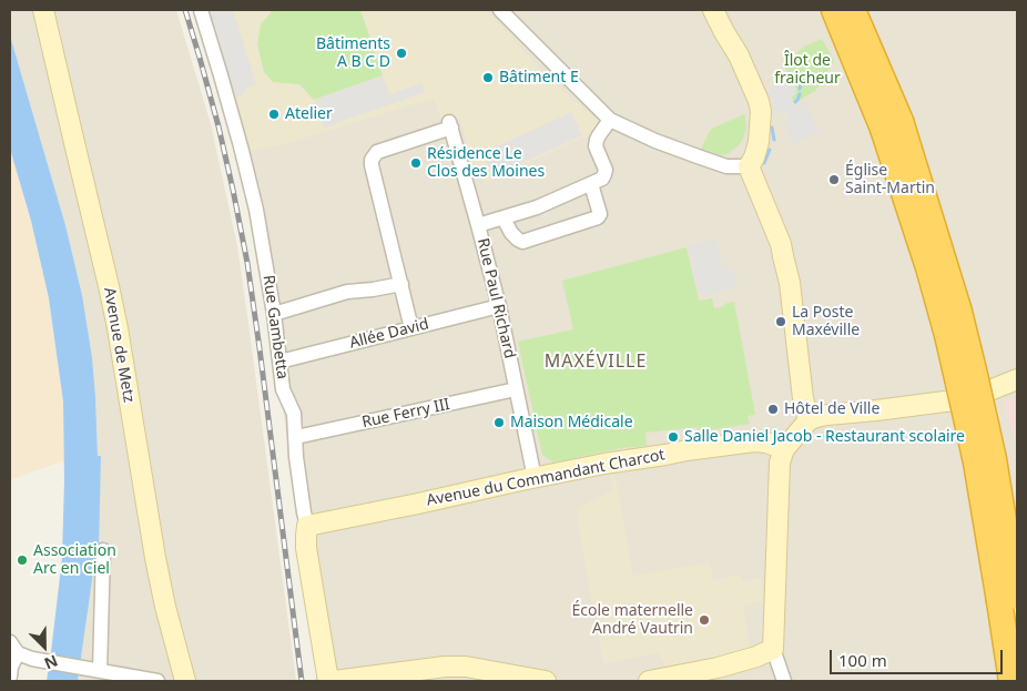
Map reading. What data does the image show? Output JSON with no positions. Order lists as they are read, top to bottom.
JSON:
{
  "streets": {
    "street": [
      "Rue Paul Richard",
      "Rue Gambetta",
      "Allée David",
      "Avenue de Metz",
      "Rue Ferry III",
      "Avenue du Commandant Charcot"
    ]
  },
  "crossings": [
    ["Rue Paul Richard", "Allée David"],
    ["Rue Paul Richard", "Rue Ferry III"],
    ["Rue Paul Richard", "Avenue du Commandant Charcot"],
    ["Rue Gambetta", "Allée David"],
    ["Rue Gambetta", "Rue Ferry III"],
    ["Rue Gambetta", "Avenue du Commandant Charcot"]
  ],
  "districts": ["MAXÉVILLE"],
  "parks": ["Îlot de fraicheur"],
  "places": [
    "Bâtiments A B C D",
    "Bâtiment E",
    "Atelier",
    "Résidence Le Clos des Moines",
    "Église Saint-Martin",
    "La Poste Maxéville",
    "Hôtel de Ville",
    "Maison Médicale",
    "Salle Daniel Jacob - Restaurant scolaire",
    "Association Arc en Ciel",
    "École maternelle André Vautrin"
  ],
  "scale_bar": "100 m",
  "north": "bottom right"
}
